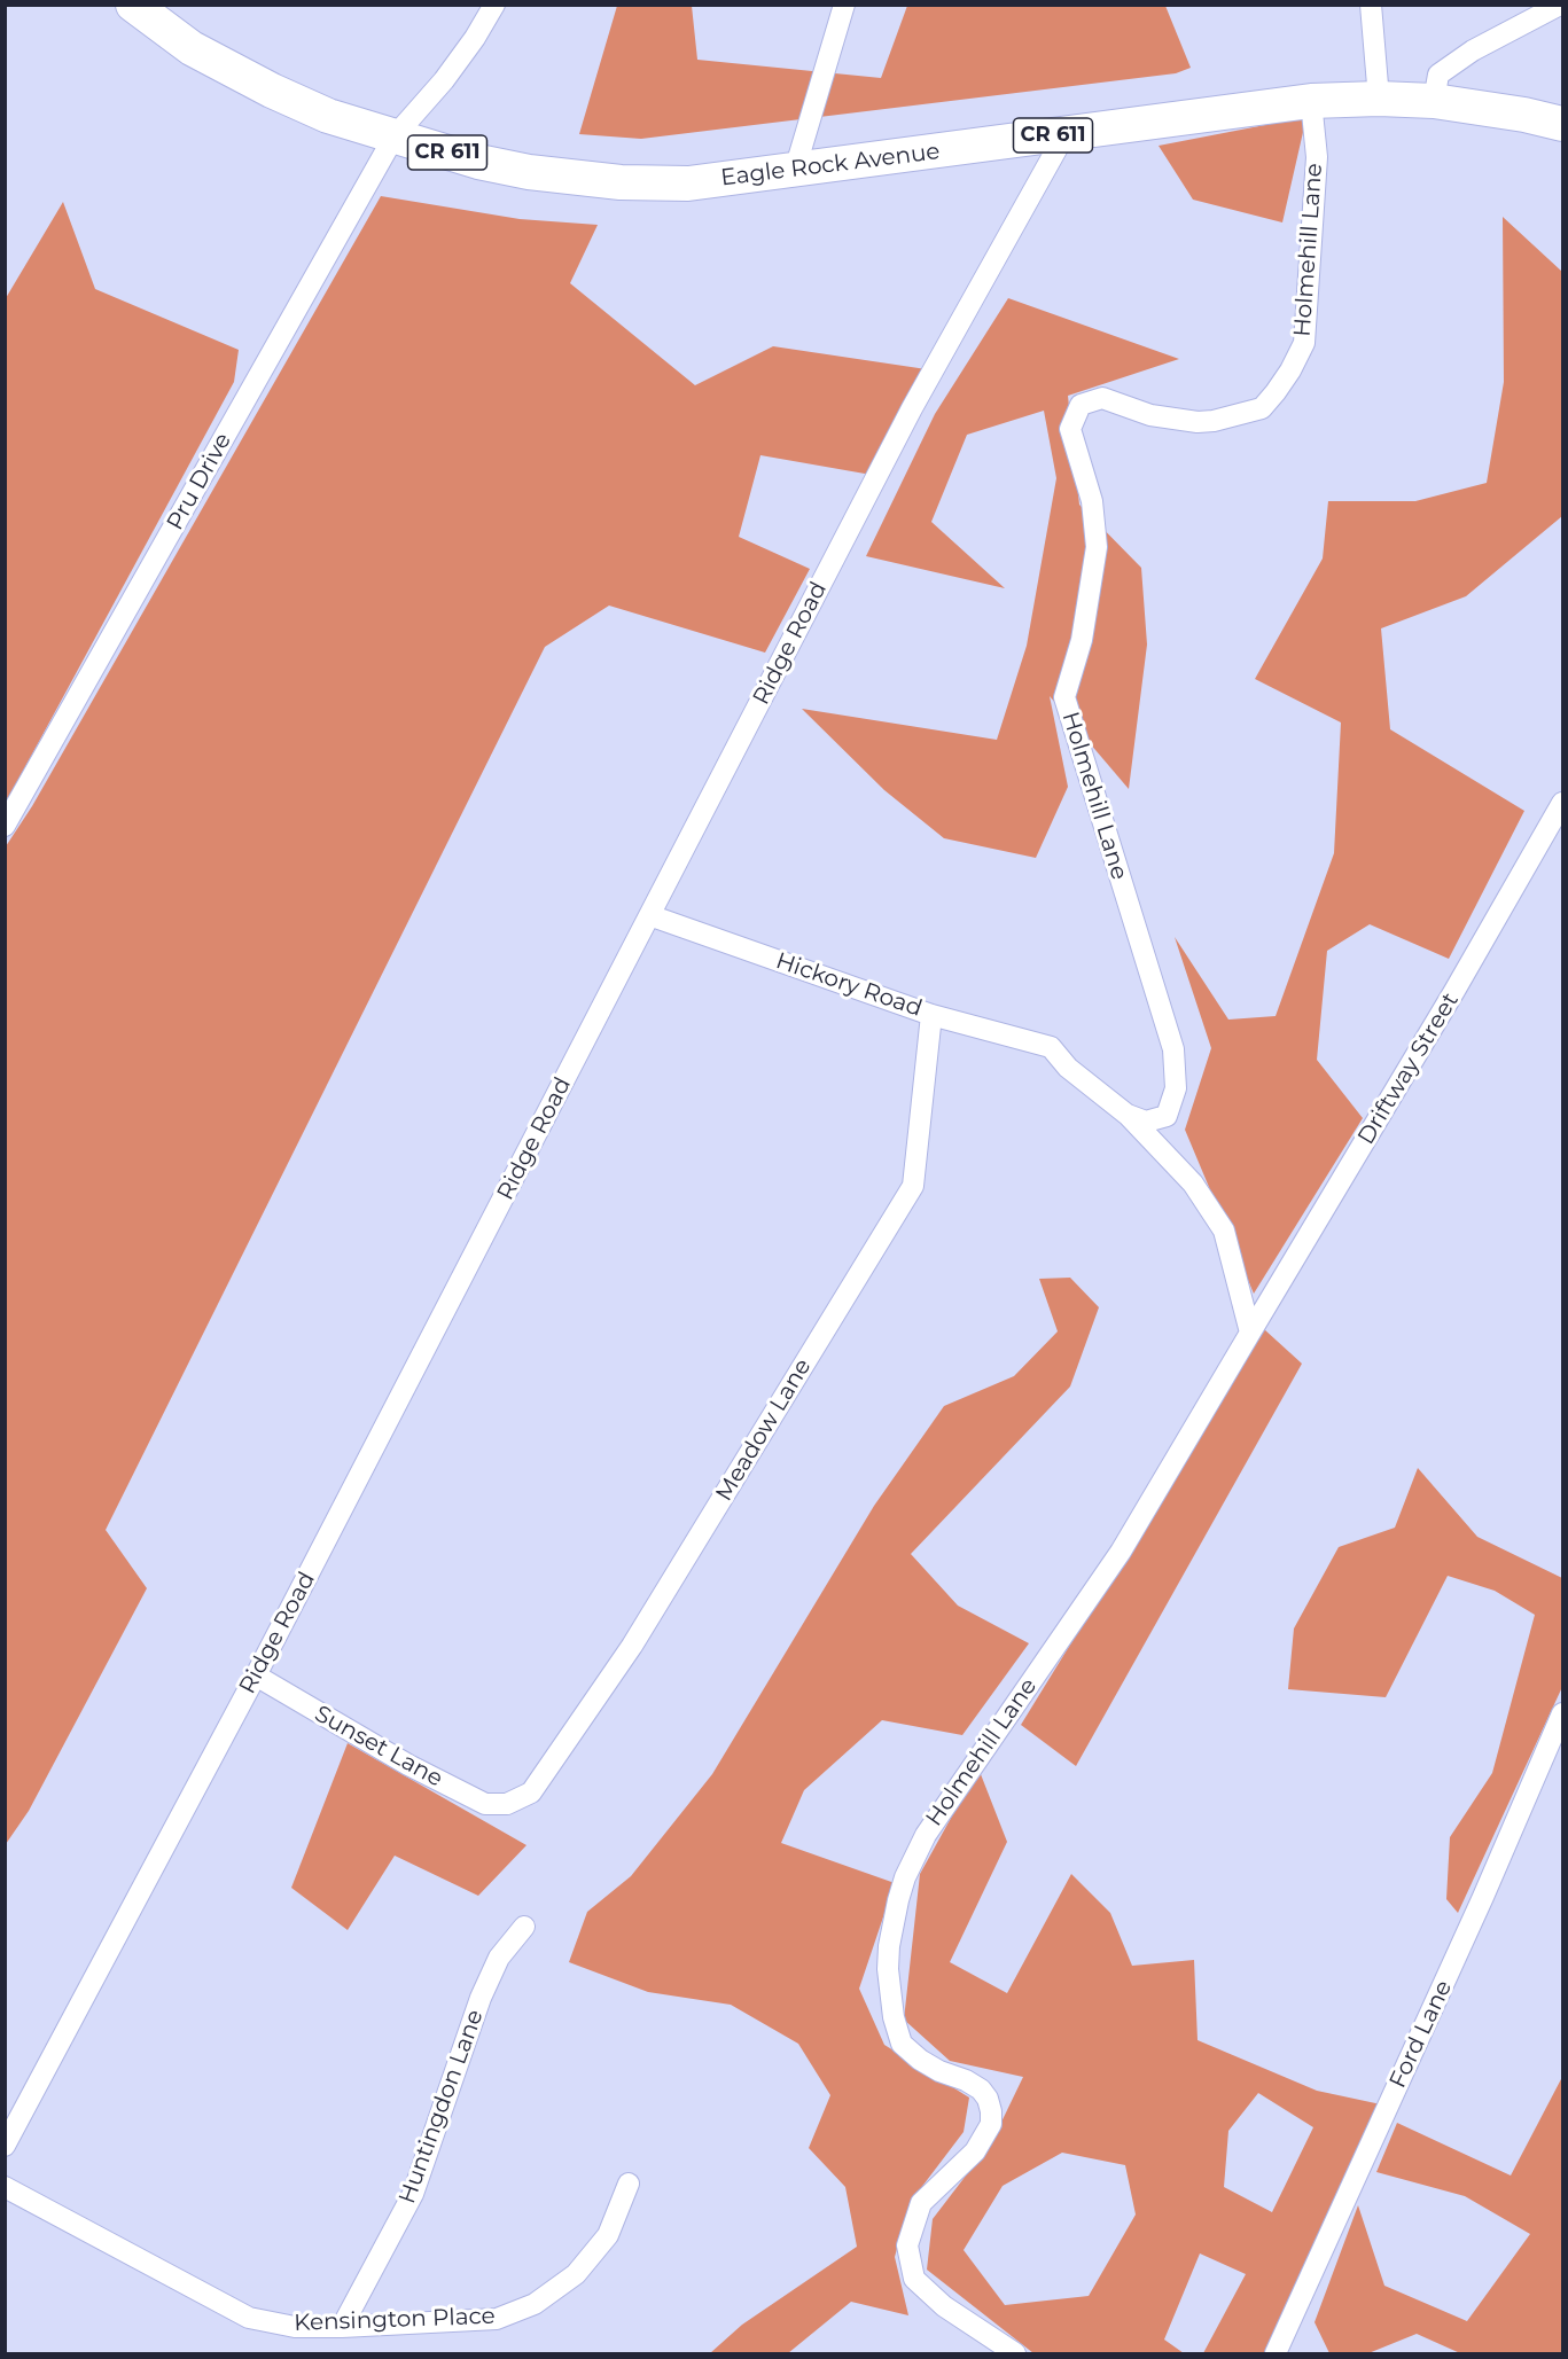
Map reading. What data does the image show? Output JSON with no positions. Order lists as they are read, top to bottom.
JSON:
{
  "streets": {
    "main road": ["CR 611", "Eagle Rock Avenue"],
    "street": [
      "Holmehill Lane",
      "Pru Drive",
      "Ridge Road",
      "Hickory Road",
      "Driftway Street",
      "Meadow Lane",
      "Sunset Lane",
      "Ford Lane",
      "Huntingdon Lane",
      "Kensington Place"
    ]
  },
  "crossings": [
    ["Eagle Rock Avenue", "Holmehill Lane"],
    ["Eagle Rock Avenue", "Pru Drive"],
    ["Eagle Rock Avenue", "Ridge Road"],
    ["Holmehill Lane", "Hickory Road"],
    ["Holmehill Lane", "Driftway Street"],
    ["Ridge Road", "Hickory Road"],
    ["Ridge Road", "Sunset Lane"],
    ["Hickory Road", "Meadow Lane"],
    ["Meadow Lane", "Sunset Lane"],
    ["Huntingdon Lane", "Kensington Place"]
  ]
}
